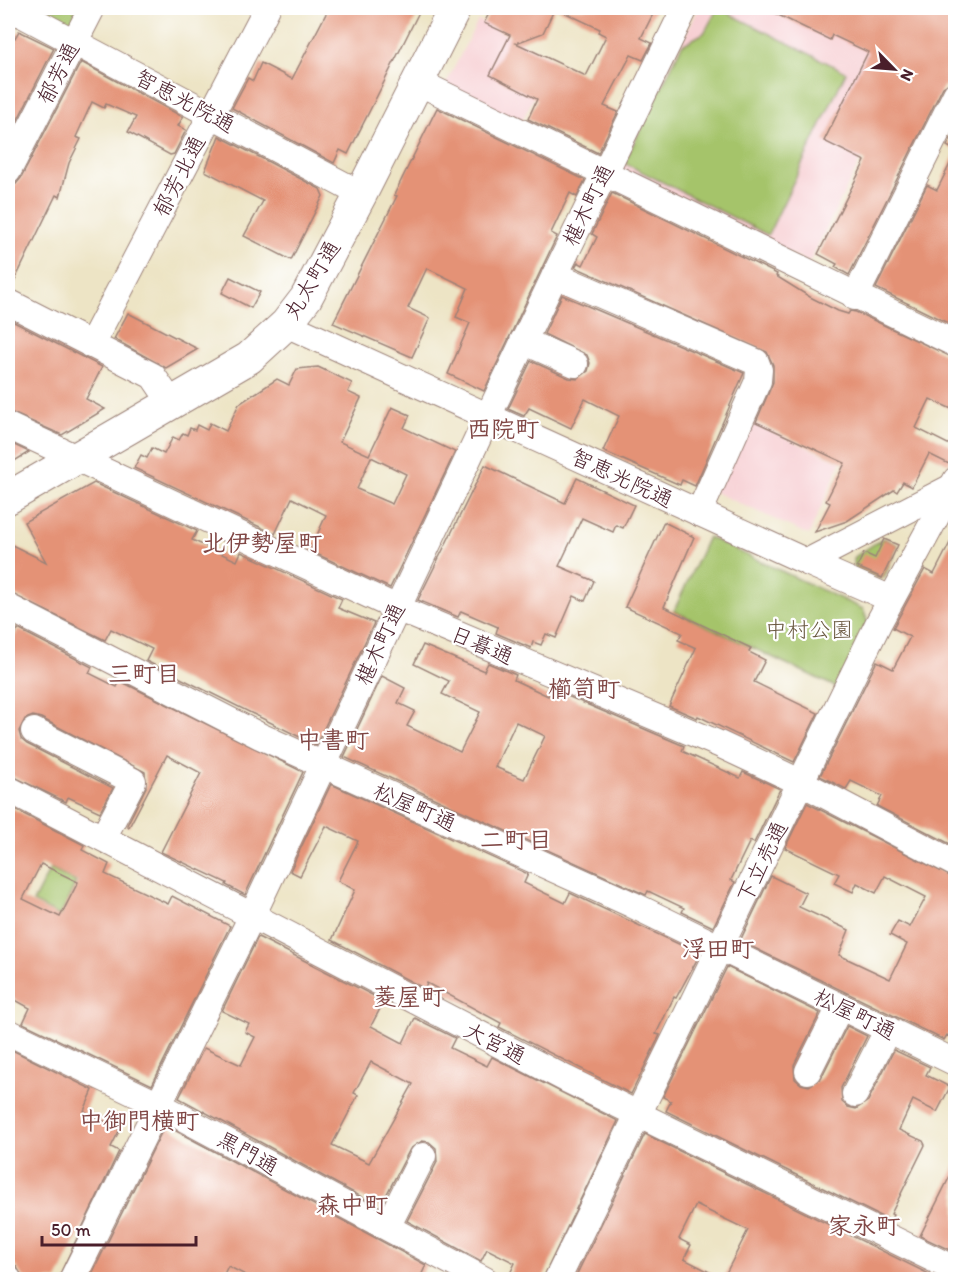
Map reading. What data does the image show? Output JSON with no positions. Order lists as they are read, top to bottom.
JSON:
{
  "streets": {
    "main road": ["丸太町通"],
    "street": [
      "郁芳通",
      "智恵光院通",
      "郁芳北通",
      "椹木町通",
      "日暮通",
      "松屋町通",
      "下立売通",
      "大宮通",
      "黒門通"
    ]
  },
  "crossings": [
    ["郁芳通", "智恵光院通"],
    ["智恵光院通", "郁芳北通"],
    ["智恵光院通", "椹木町通"],
    ["智恵光院通", "丸太町通"],
    ["智恵光院通", "下立売通"],
    ["椹木町通", "日暮通"],
    ["椹木町通", "松屋町通"],
    ["椹木町通", "大宮通"],
    ["椹木町通", "黒門通"],
    ["丸太町通", "日暮通"],
    ["日暮通", "下立売通"],
    ["松屋町通", "下立売通"],
    ["下立売通", "大宮通"]
  ],
  "districts": [
    "西院町",
    "北伊勢屋町",
    "三町目",
    "櫛笥町",
    "中書町",
    "二町目",
    "浮田町",
    "菱屋町",
    "中御門横町",
    "森中町",
    "家永町"
  ],
  "parks": ["中村公園"],
  "scale_bar": "50 m",
  "north": "bottom right"
}
